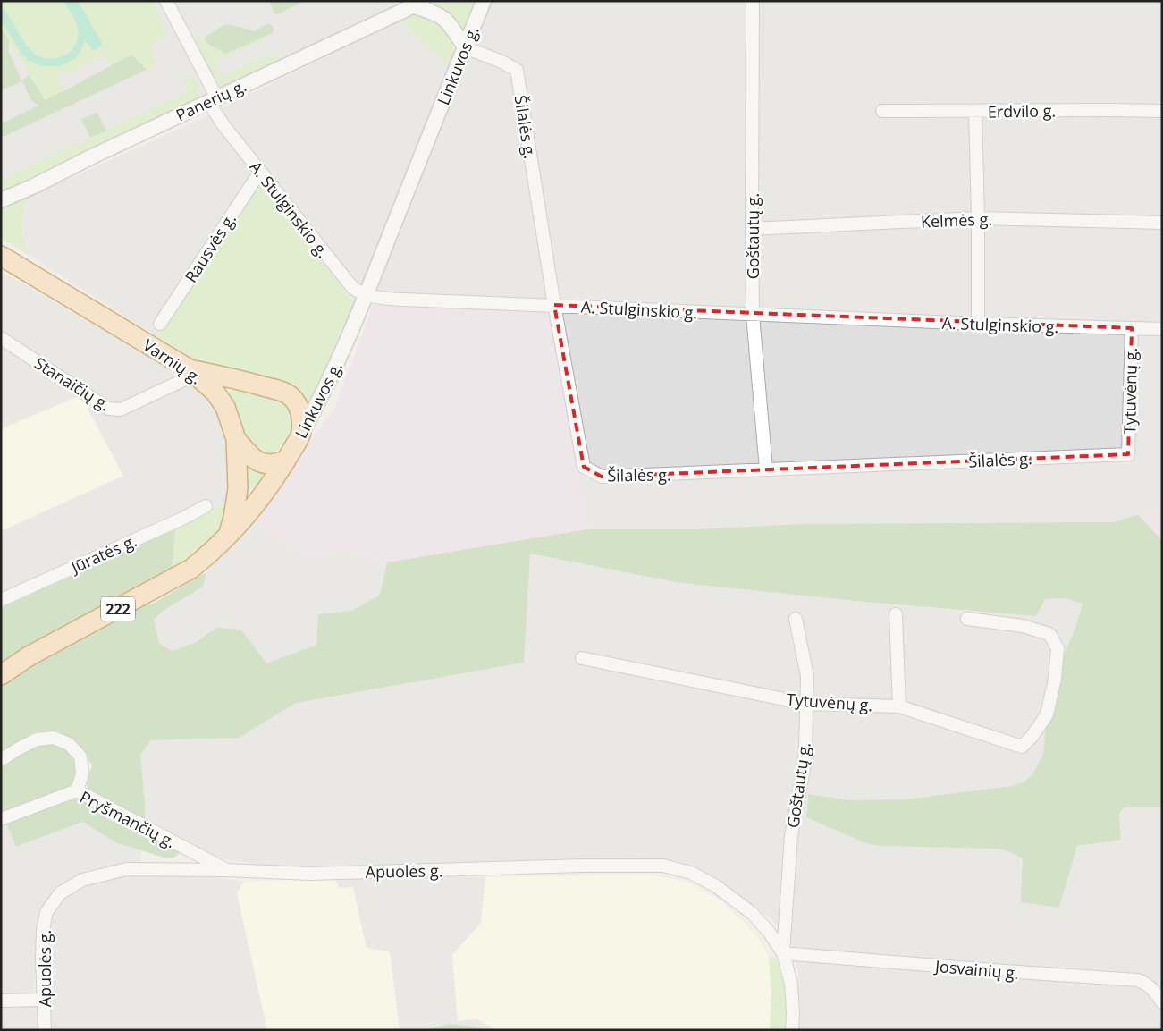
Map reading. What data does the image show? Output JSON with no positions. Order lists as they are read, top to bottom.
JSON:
{
  "streets": {
    "main road": ["Linkuvos g.", "Varnių g.", "222"],
    "street": [
      "Panerių g.",
      "Erdvilo g.",
      "Šilalės g.",
      "A. Stulginskio g.",
      "Kelmės g.",
      "Goštautų g.",
      "Rausvės g.",
      "Stanaičių g.",
      "Tytuvėnų g.",
      "Jūratės g.",
      "Pryšmančių g.",
      "Apuolės g.",
      "Josvainių g."
    ]
  },
  "crossings": [
    ["Linkuvos g.", "Šilalės g."],
    ["Linkuvos g.", "A. Stulginskio g."],
    ["Linkuvos g.", "Varnių g."],
    ["Panerių g.", "A. Stulginskio g."],
    ["Šilalės g.", "A. Stulginskio g."],
    ["Šilalės g.", "Goštautų g."],
    ["Šilalės g.", "Tytuvėnų g."],
    ["A. Stulginskio g.", "Goštautų g."],
    ["A. Stulginskio g.", "Rausvės g."],
    ["A. Stulginskio g.", "Tytuvėnų g."],
    ["Kelmės g.", "Goštautų g."],
    ["Goštautų g.", "Tytuvėnų g."],
    ["Goštautų g.", "Apuolės g."],
    ["Goštautų g.", "Josvainių g."],
    ["Varnių g.", "Stanaičių g."],
    ["Pryšmančių g.", "Apuolės g."],
    ["Apuolės g.", "Josvainių g."]
  ]
}
